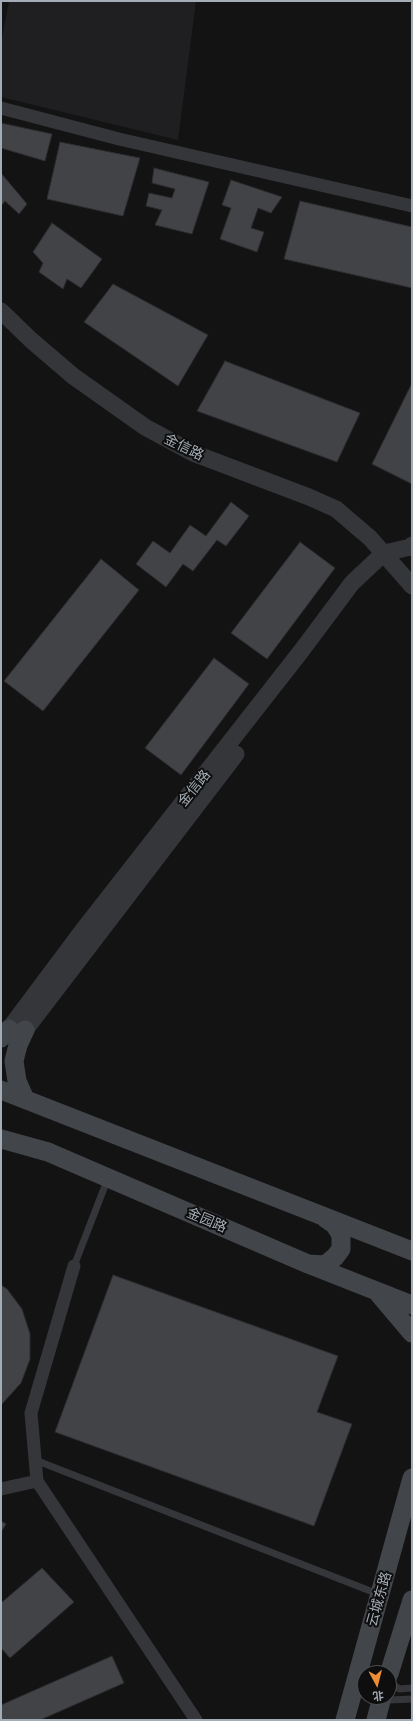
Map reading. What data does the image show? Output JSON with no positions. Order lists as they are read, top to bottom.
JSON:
{
  "streets": {
    "main road": ["金园路", "云城东路"],
    "street": ["金信路"]
  },
  "north": "bottom"
}
